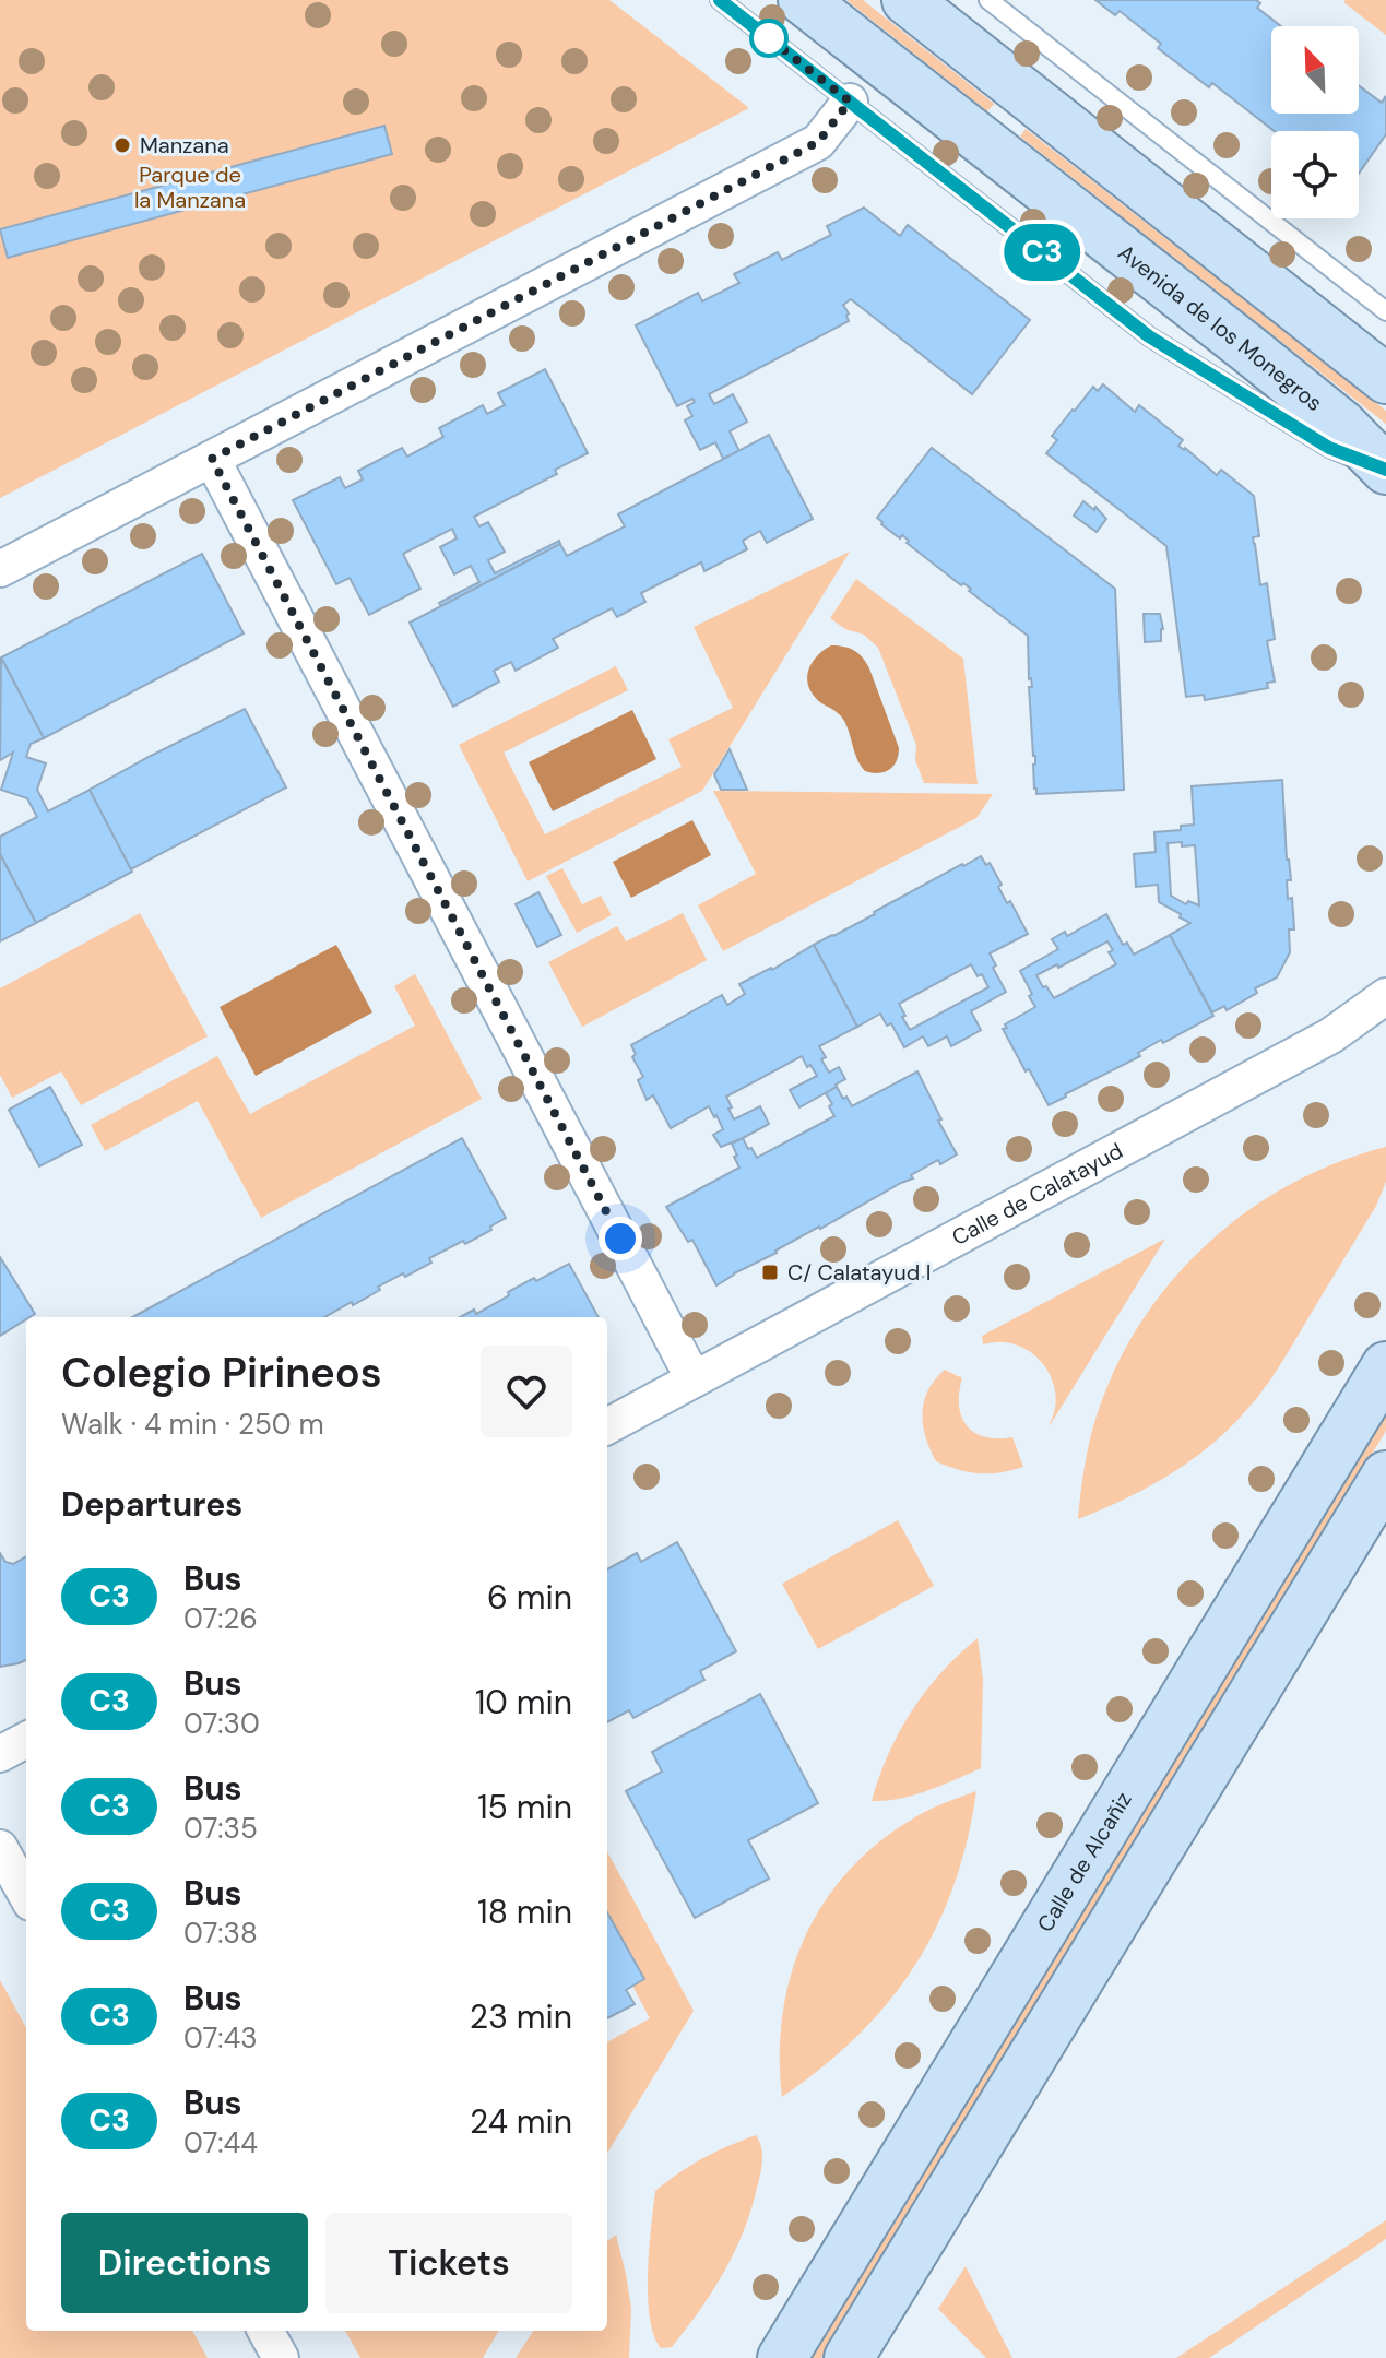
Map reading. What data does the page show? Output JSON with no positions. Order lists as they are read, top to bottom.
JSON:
{
  "streets": {
    "main road": ["Avenida de los Monegros", "Calle de Alcañiz"],
    "street": ["Calle de Calatayud"]
  },
  "parks": ["Parque de la Manzana"],
  "places": {
    "other": ["Manzana"],
    "transit": ["C/ Calatayud I"]
  },
  "lines": ["bus line C3"],
  "north": "top left",
  "page": {
    "on_map": "C3",
    "heading": [
      ["Colegio Pirineos", "Walk · 4 min · 250 m"],
      "Departures"
    ],
    "list": [
      {
        "mark": "C3",
        "name": "Bus",
        "note": "07:26",
        "value": "6 min"
      },
      {
        "mark": "C3",
        "name": "Bus",
        "note": "07:30",
        "value": "10 min"
      },
      {
        "mark": "C3",
        "name": "Bus",
        "note": "07:35",
        "value": "15 min"
      },
      {
        "mark": "C3",
        "name": "Bus",
        "note": "07:38",
        "value": "18 min"
      },
      {
        "mark": "C3",
        "name": "Bus",
        "note": "07:43",
        "value": "23 min"
      },
      {
        "mark": "C3",
        "name": "Bus",
        "note": "07:44",
        "value": "24 min"
      }
    ],
    "buttons": ["Directions", "Tickets"]
  }
}
